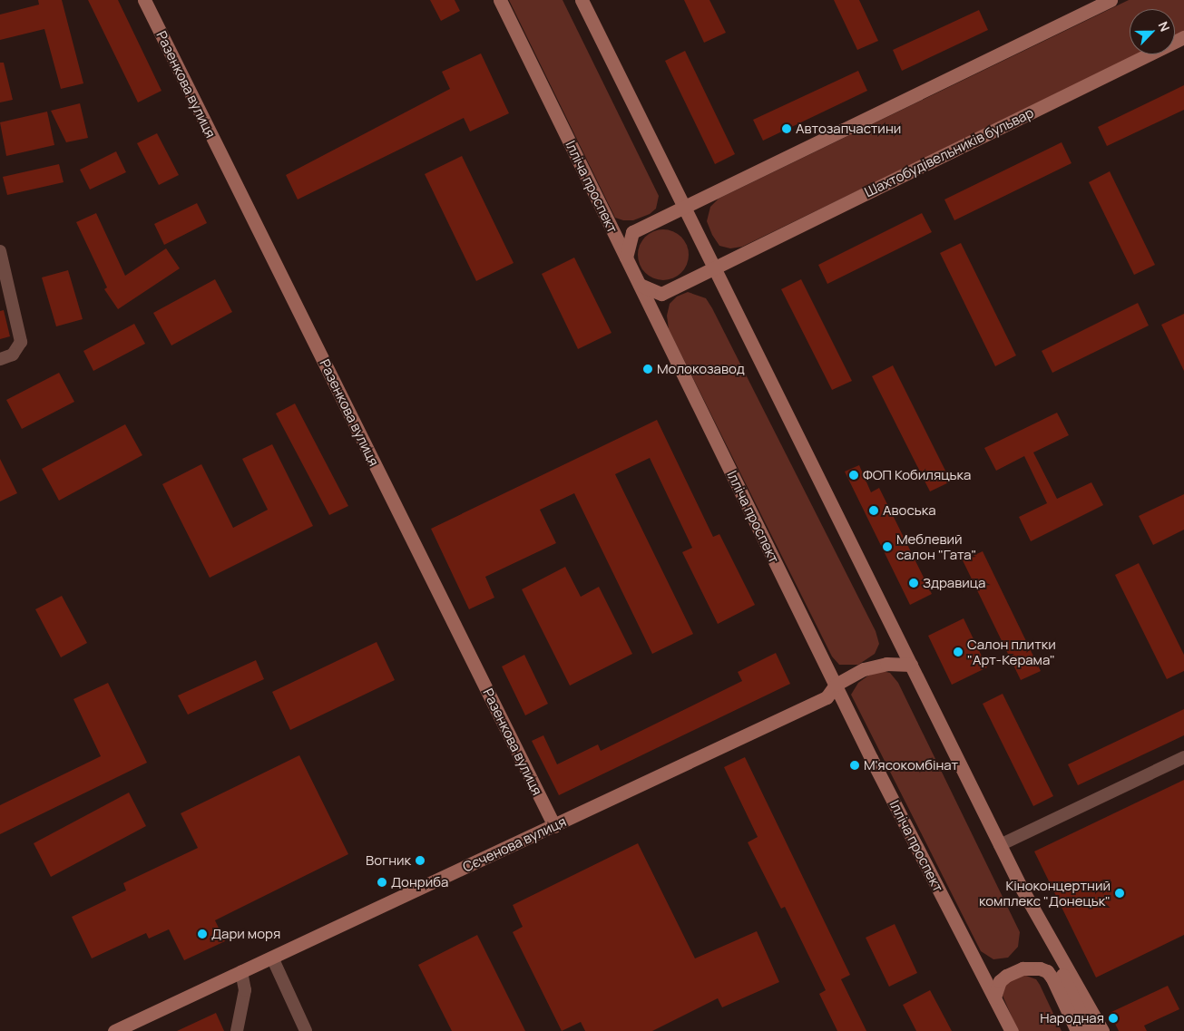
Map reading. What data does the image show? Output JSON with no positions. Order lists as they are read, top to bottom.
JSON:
{
  "streets": {
    "main road": [
      "Разенкова вулиця",
      "Шахтобудівельників бульвар",
      "Ілліча проспект",
      "Сєченова вулиця"
    ]
  },
  "crossings": [
    ["Разенкова вулиця", "Сєченова вулиця"],
    ["Шахтобудівельників бульвар", "Ілліча проспект"],
    ["Ілліча проспект", "Сєченова вулиця"]
  ],
  "places": [
    "Автозапчастини",
    "Молокозавод",
    "ФОП Кобиляцька",
    "Авоська",
    "Меблевий салон \"Гата\"",
    "Здравица",
    "Салон плитки \"Арт-Керама\"",
    "М'ясокомбінат",
    "Вогник",
    "Донриба",
    "Кіноконцертний комплекс \"Донецьк\"",
    "Дари моря",
    "Народная"
  ],
  "north": "top right"
}
